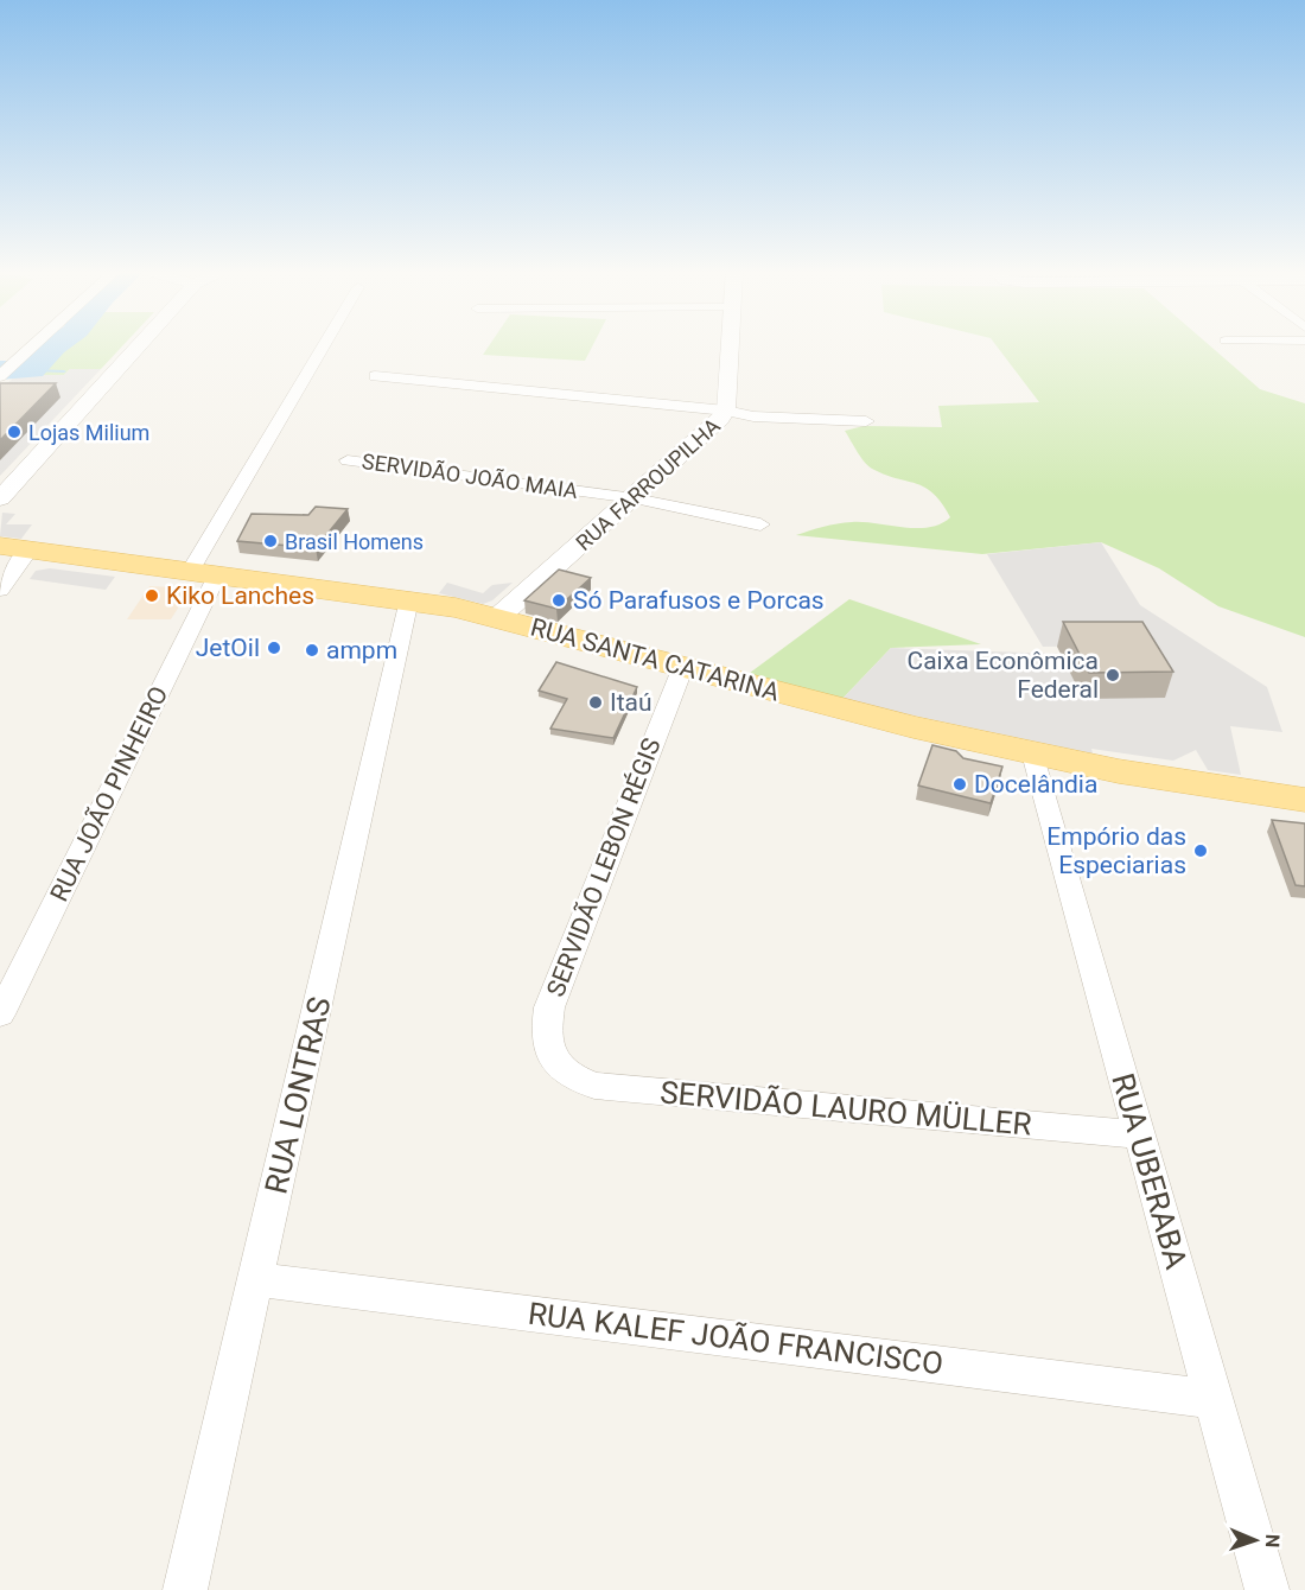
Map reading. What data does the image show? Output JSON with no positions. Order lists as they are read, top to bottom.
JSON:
{
  "streets": {
    "main road": ["RUA SANTA CATARINA"],
    "street": [
      "SERVIDÃO JOÃO MAIA",
      "RUA FARROUPILHA",
      "RUA JOÃO PINHEIRO",
      "SERVIDÃO LEBON RÉGIS",
      "RUA LONTRAS",
      "SERVIDÃO LAURO MÜLLER",
      "RUA UBERABA",
      "RUA KALEF JOÃO FRANCISCO"
    ]
  },
  "crossings": [
    ["SERVIDÃO JOÃO MAIA", "RUA FARROUPILHA"],
    ["RUA FARROUPILHA", "RUA SANTA CATARINA"],
    ["RUA SANTA CATARINA", "RUA JOÃO PINHEIRO"],
    ["RUA SANTA CATARINA", "SERVIDÃO LEBON RÉGIS"],
    ["RUA SANTA CATARINA", "RUA LONTRAS"],
    ["RUA SANTA CATARINA", "RUA UBERABA"],
    ["SERVIDÃO LEBON RÉGIS", "SERVIDÃO LAURO MÜLLER"],
    ["RUA LONTRAS", "RUA KALEF JOÃO FRANCISCO"],
    ["SERVIDÃO LAURO MÜLLER", "RUA UBERABA"],
    ["RUA UBERABA", "RUA KALEF JOÃO FRANCISCO"]
  ],
  "places": [
    "Lojas Milium",
    "Brasil Homens",
    "Kiko Lanches",
    "Só Parafusos e Porcas",
    "JetOil",
    "ampm",
    "Caixa Econômica Federal",
    "Itaú",
    "Docelândia",
    "Empório das Especiarias"
  ],
  "north": "right"
}
